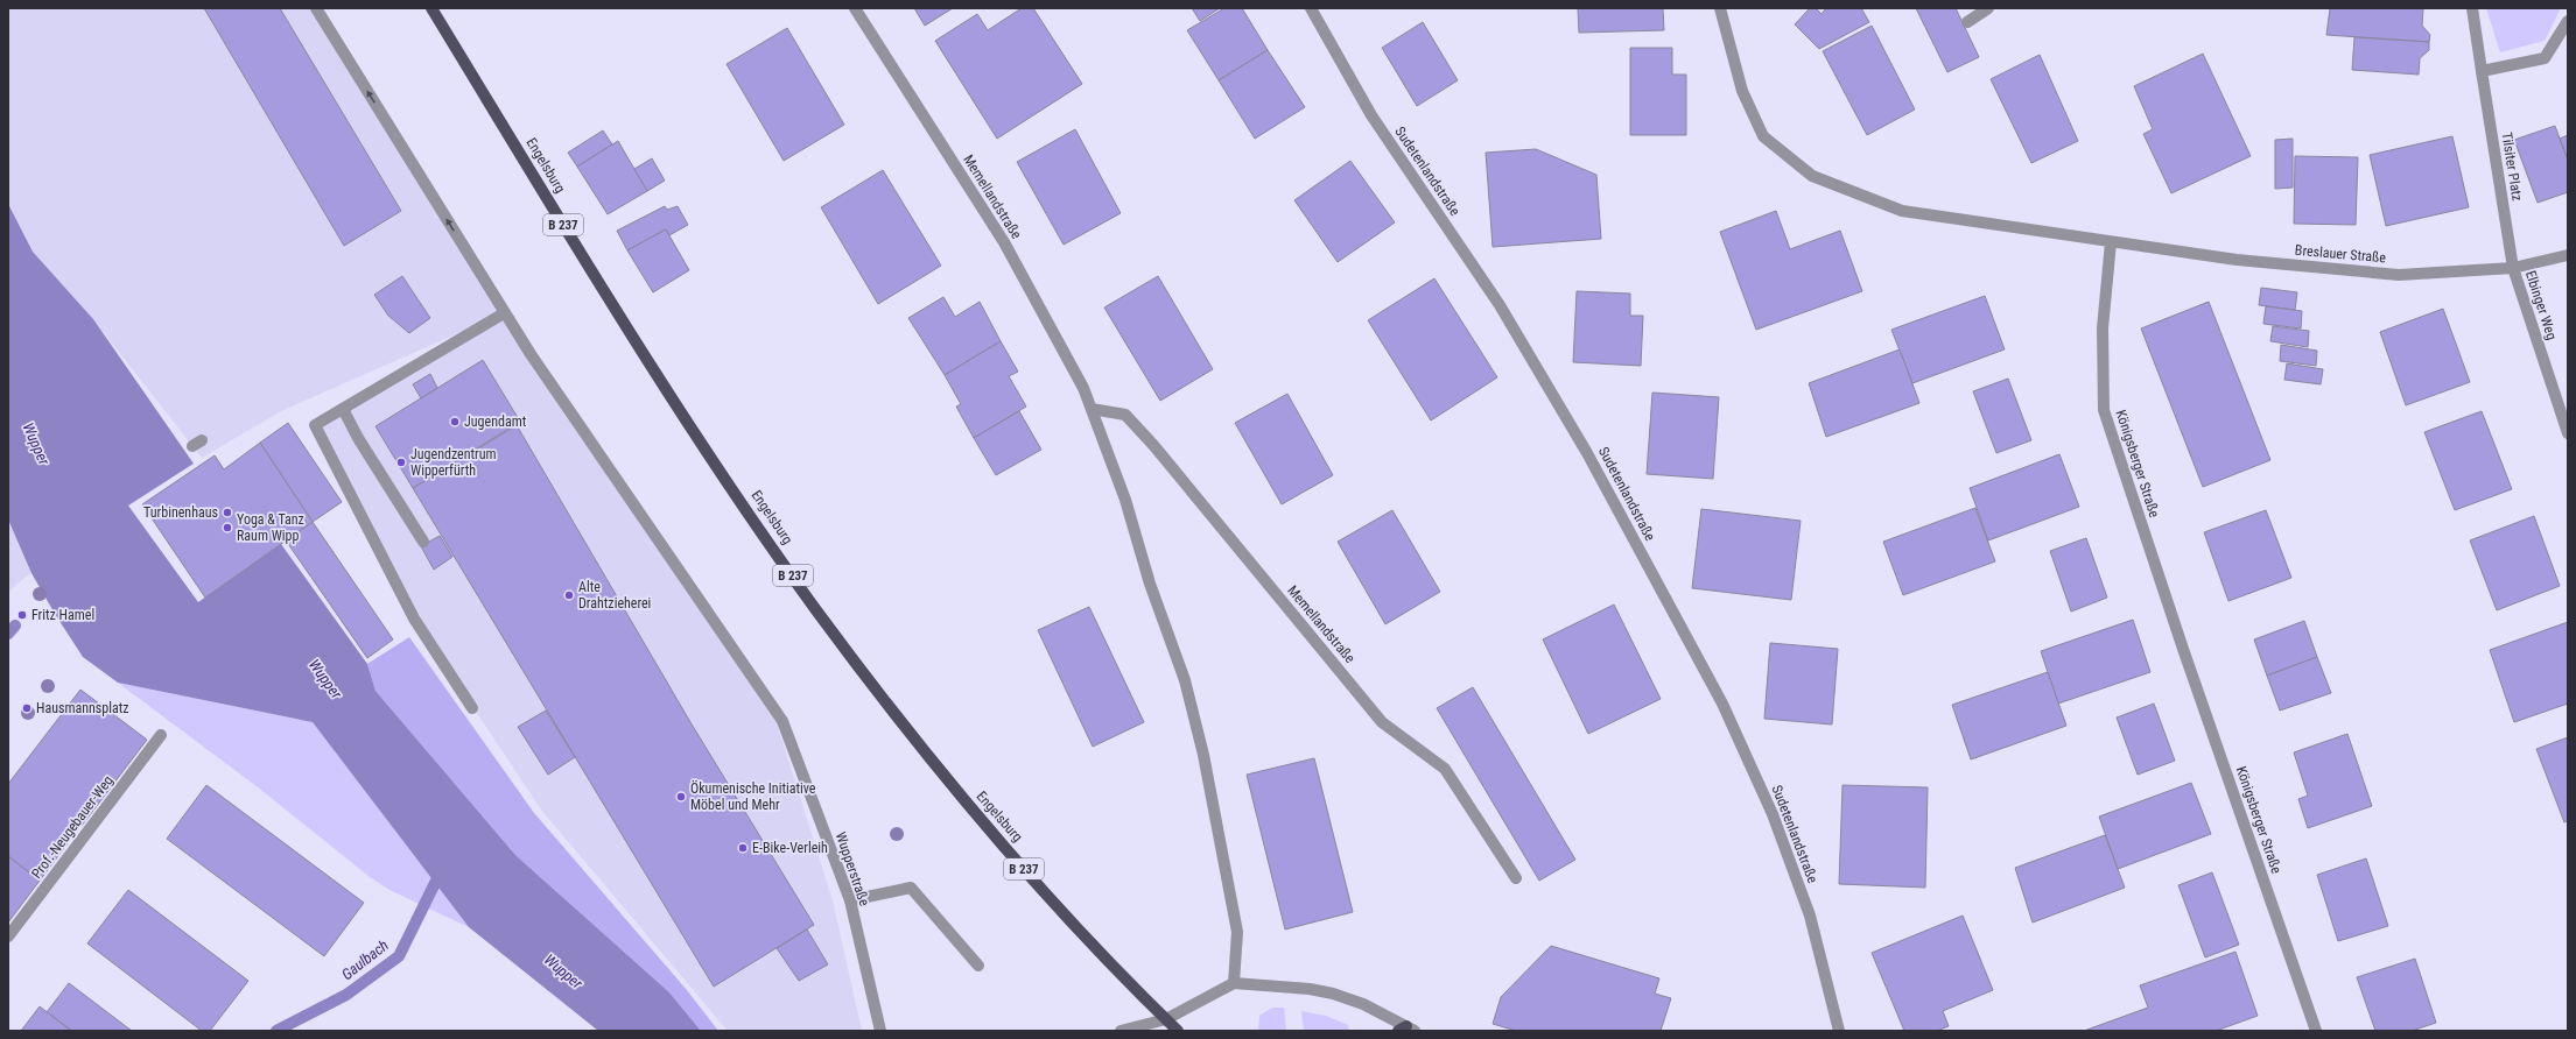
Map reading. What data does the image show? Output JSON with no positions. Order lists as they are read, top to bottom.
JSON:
{
  "streets": {
    "main road": ["Engelsburg", "B 237"],
    "street": [
      "Tilsiter Platz",
      "Sudetenlandstraße",
      "Memellandstraße",
      "Breslauer Straße",
      "Elbinger Weg",
      "Königsberger Straße",
      "Prof.-Neugebauer-Weg",
      "Wupperstraße"
    ]
  },
  "crossings": [
    ["Engelsburg", "B 237"],
    ["Tilsiter Platz", "Breslauer Straße"],
    ["Tilsiter Platz", "Elbinger Weg"],
    ["Breslauer Straße", "Elbinger Weg"],
    ["Breslauer Straße", "Königsberger Straße"]
  ],
  "water": ["Wupper", "Gaulbach"],
  "places": [
    "Jugendamt",
    "Jugendzentrum Wipperfürth",
    "Turbinenhaus",
    "Yoga & Tanz Raum Wipp",
    "Alte Drahtzieherei",
    "Fritz Hamel",
    "Hausmannsplatz",
    "Ökumenische Initiative Möbel und Mehr",
    "E-Bike-Verleih"
  ]
}
